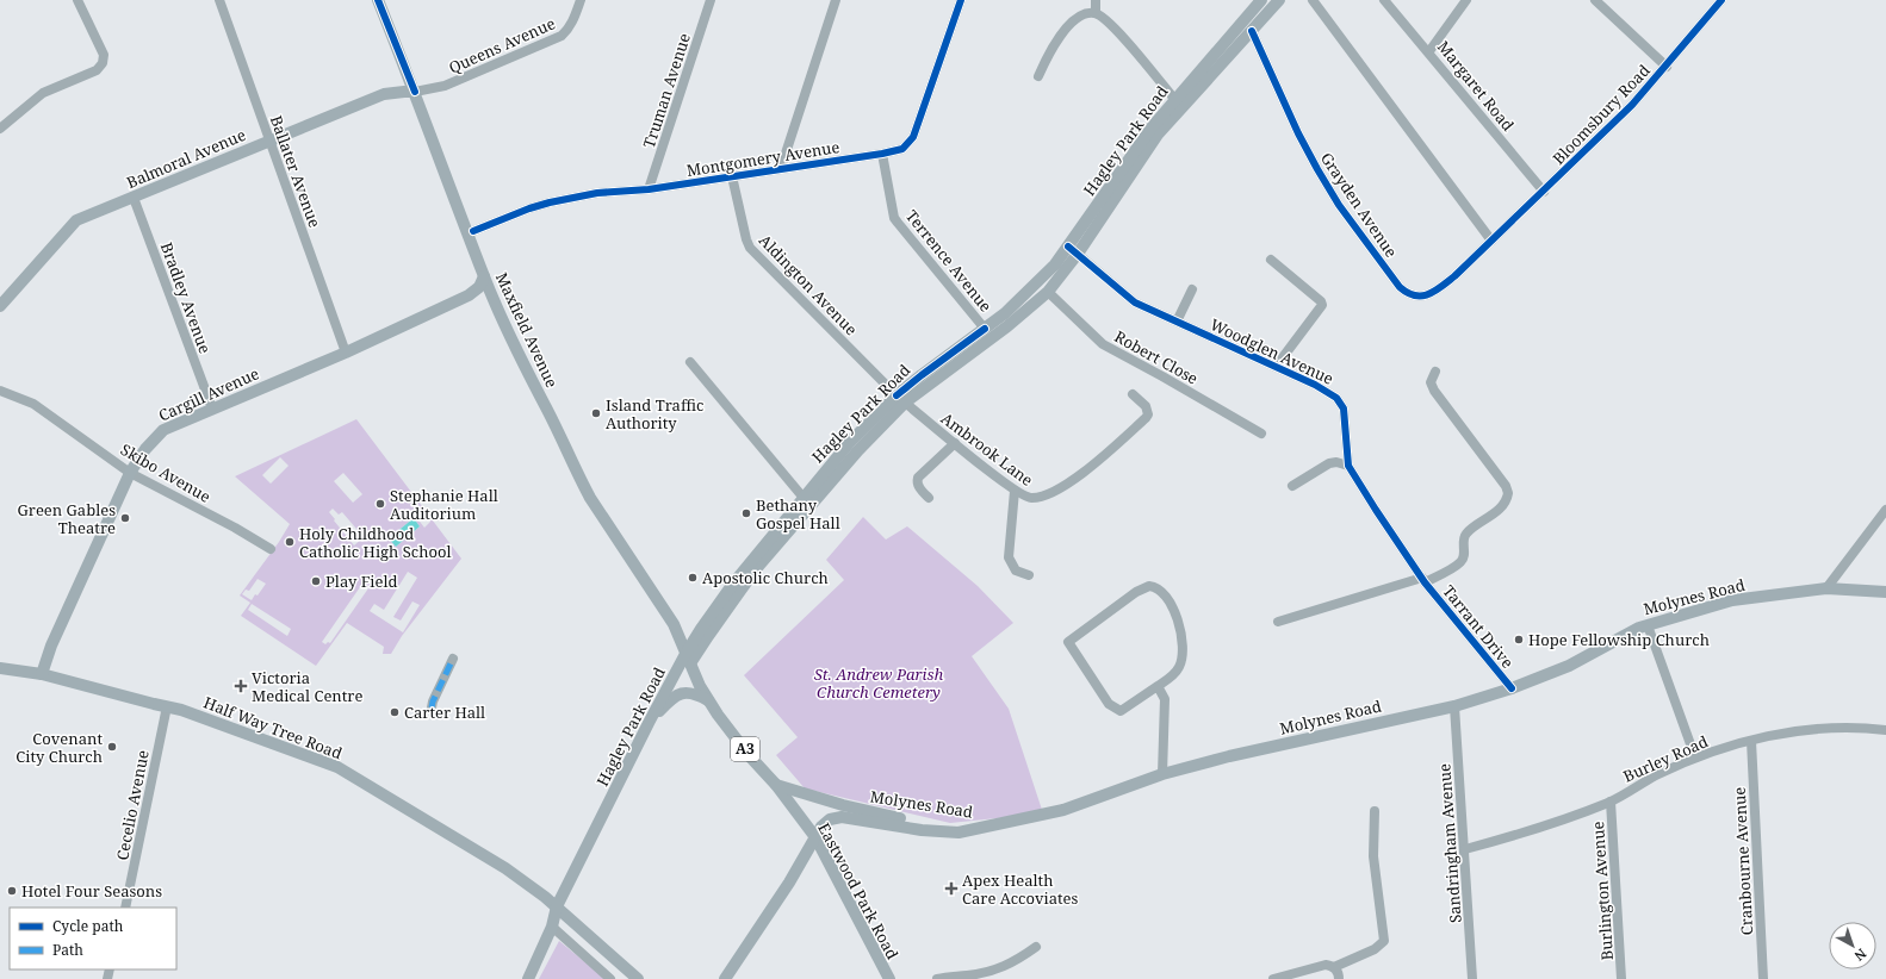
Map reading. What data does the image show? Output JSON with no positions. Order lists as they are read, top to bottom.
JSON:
{
  "streets": {
    "main road": [
      "Hagley Park Road",
      "Balmoral Avenue",
      "Maxfield Avenue",
      "Cargill Avenue",
      "Molynes Road",
      "Half Way Tree Road",
      "A3",
      "Eastwood Park Road"
    ],
    "street": [
      "Queens Avenue",
      "Margaret Road",
      "Truman Avenue",
      "Bloomsbury Road",
      "Montgomery Avenue",
      "Ballater Avenue",
      "Grayden Avenue",
      "Terrence Avenue",
      "Aldington Avenue",
      "Bradley Avenue",
      "Woodglen Avenue",
      "Robert Close",
      "Ambrook Lane",
      "Skibo Avenue",
      "Tarrant Drive",
      "Burley Road",
      "Cecelio Avenue",
      "Sandringham Avenue",
      "Cranbourne Avenue",
      "Burlington Avenue"
    ]
  },
  "crossings": [
    ["Queens Avenue", "Balmoral Avenue"],
    ["Queens Avenue", "Maxfield Avenue"],
    ["Margaret Road", "Bloomsbury Road"],
    ["Truman Avenue", "Montgomery Avenue"],
    ["Bloomsbury Road", "Grayden Avenue"],
    ["Hagley Park Road", "Grayden Avenue"],
    ["Hagley Park Road", "Terrence Avenue"],
    ["Hagley Park Road", "Aldington Avenue"],
    ["Hagley Park Road", "Maxfield Avenue"],
    ["Hagley Park Road", "Woodglen Avenue"],
    ["Hagley Park Road", "Robert Close"],
    ["Hagley Park Road", "Ambrook Lane"],
    ["Hagley Park Road", "Half Way Tree Road"],
    ["Hagley Park Road", "Eastwood Park Road"],
    ["Balmoral Avenue", "Ballater Avenue"],
    ["Balmoral Avenue", "Bradley Avenue"],
    ["Balmoral Avenue", "Maxfield Avenue"],
    ["Montgomery Avenue", "Terrence Avenue"],
    ["Montgomery Avenue", "Aldington Avenue"],
    ["Ballater Avenue", "Cargill Avenue"],
    ["Aldington Avenue", "Ambrook Lane"],
    ["Bradley Avenue", "Cargill Avenue"],
    ["Maxfield Avenue", "Cargill Avenue"],
    ["Maxfield Avenue", "Eastwood Park Road"],
    ["Woodglen Avenue", "Tarrant Drive"],
    ["Cargill Avenue", "Skibo Avenue"],
    ["Cargill Avenue", "Half Way Tree Road"],
    ["Molynes Road", "Tarrant Drive"],
    ["Molynes Road", "Sandringham Avenue"],
    ["Molynes Road", "Eastwood Park Road"],
    ["Half Way Tree Road", "Cecelio Avenue"],
    ["Burley Road", "Sandringham Avenue"],
    ["Burley Road", "Cranbourne Avenue"],
    ["Burley Road", "Burlington Avenue"]
  ],
  "parks": ["St. Andrew Parish Church Cemetery"],
  "places": {
    "other": [
      "Island Traffic Authority",
      "Stephanie Hall Auditorium",
      "Bethany Gospel Hall",
      "Green Gables Theatre",
      "Holy Childhood Catholic High School",
      "Apostolic Church",
      "Play Field",
      "Hope Fellowship Church",
      "Carter Hall",
      "Covenant City Church",
      "Hotel Four Seasons"
    ],
    "health": ["Victoria Medical Centre", "Apex Health Care Accoviates"]
  },
  "legend": ["Cycle path", "Path"],
  "north": "bottom right"
}
